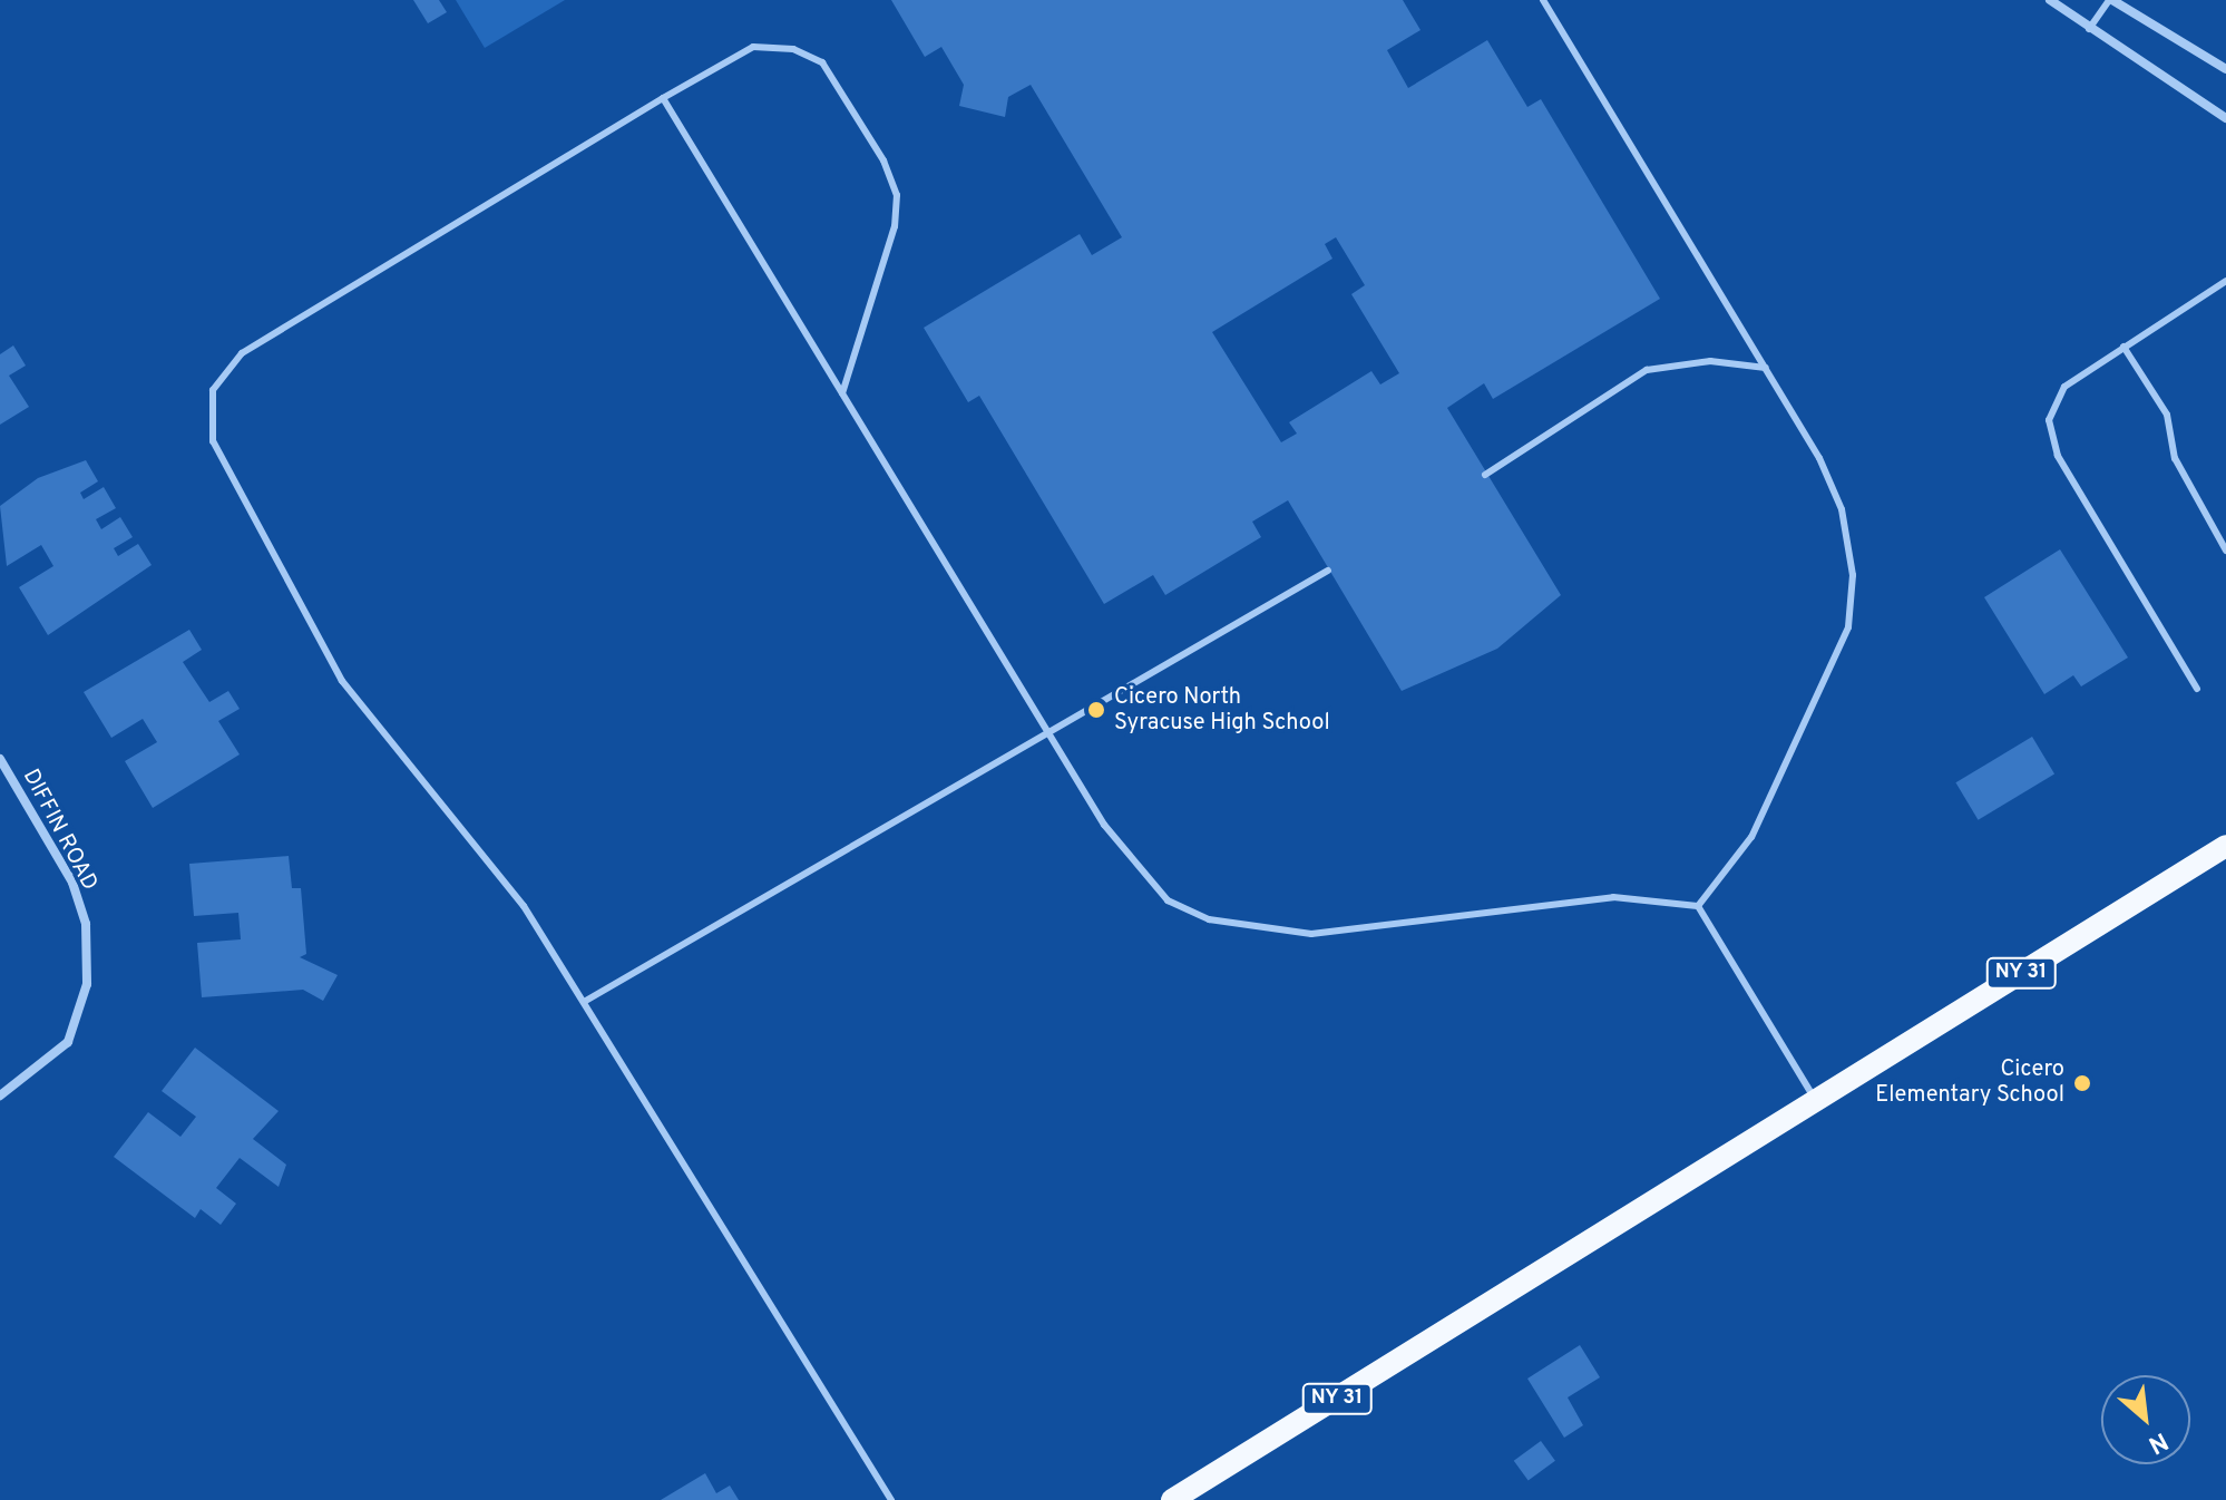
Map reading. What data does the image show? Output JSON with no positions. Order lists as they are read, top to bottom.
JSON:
{
  "streets": {
    "main road": ["NY 31"],
    "street": ["DIFFIN ROAD"]
  },
  "places": ["Cicero North Syracuse High School", "Cicero Elementary School"],
  "north": "bottom right"
}
